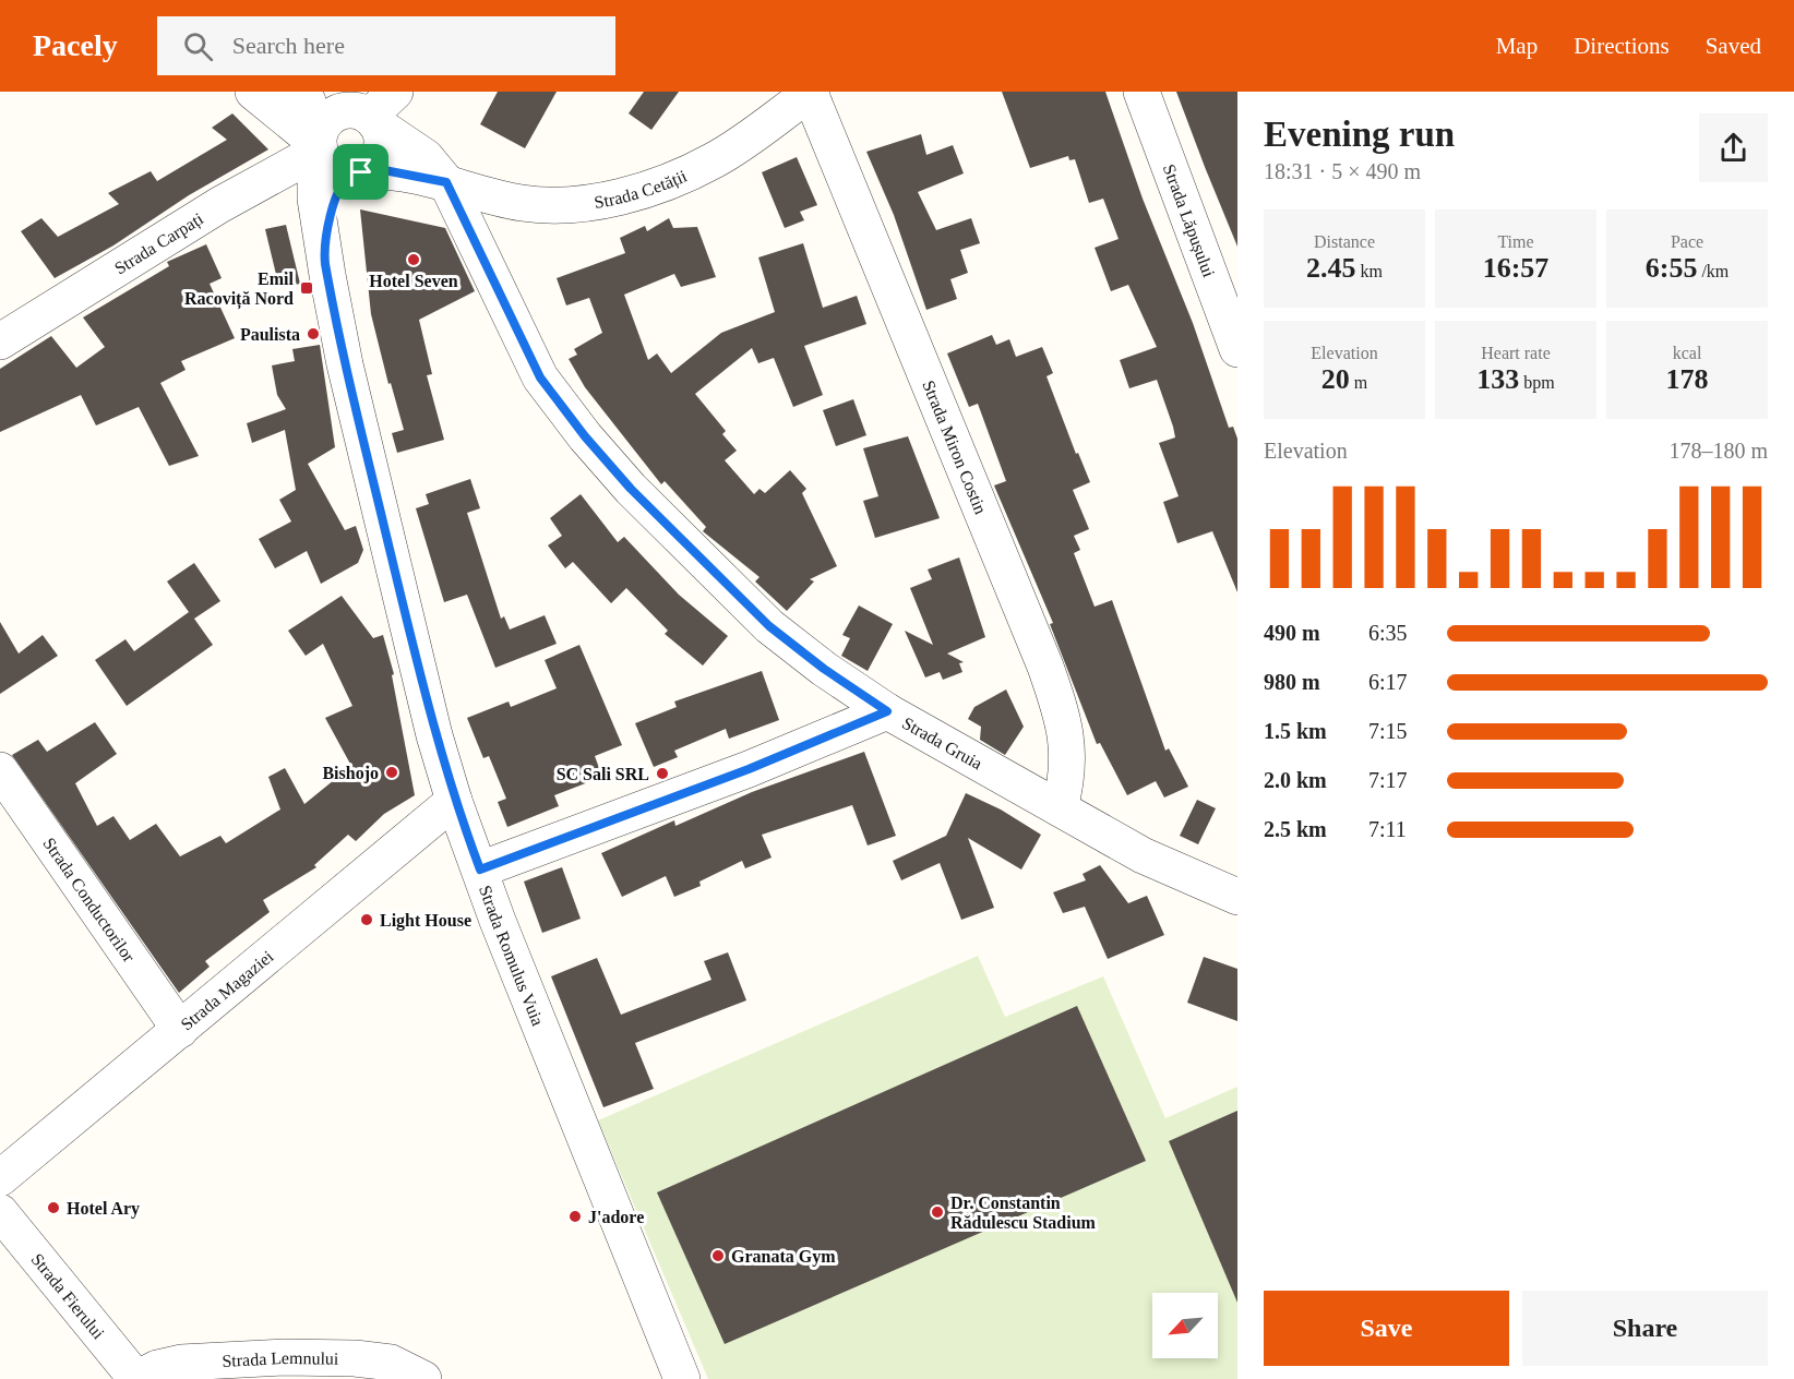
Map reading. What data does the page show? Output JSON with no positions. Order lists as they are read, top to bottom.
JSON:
{
  "streets": {
    "street": [
      "Strada Cetății",
      "Strada Lăpușului",
      "Strada Carpați",
      "Strada Miron Costin",
      "Strada Gruia",
      "Strada Conductorilor",
      "Strada Romulus Vuia",
      "Strada Magaziei",
      "Strada Fierului",
      "Strada Lemnului"
    ]
  },
  "crossings": [
    ["Strada Cetății", "Strada Carpați"],
    ["Strada Cetății", "Strada Miron Costin"],
    ["Strada Cetății", "Strada Gruia"],
    ["Strada Cetății", "Strada Romulus Vuia"],
    ["Strada Carpați", "Strada Romulus Vuia"],
    ["Strada Miron Costin", "Strada Gruia"],
    ["Strada Conductorilor", "Strada Magaziei"],
    ["Strada Romulus Vuia", "Strada Magaziei"],
    ["Strada Fierului", "Strada Lemnului"]
  ],
  "places": {
    "other": [
      "Hotel Seven",
      "Paulista",
      "Bishojo",
      "SC Sali SRL",
      "Light House",
      "Hotel Ary",
      "Dr. Constantin Rădulescu Stadium",
      "J'adore",
      "Granata Gym"
    ],
    "transit": ["Emil Racoviță Nord"]
  },
  "north": "bottom left",
  "page": {
    "header": "Pacely",
    "search": "Search here",
    "nav": ["Map", "Directions", "Saved"],
    "heading": ["Evening run", "18:31 · 5 × 490 m"],
    "stats": [
      ["Distance", "2.45 km"],
      ["Time", "16:57"],
      ["Pace", "6:55 /km"],
      ["Elevation", "20 m"],
      ["Heart rate", "133 bpm"],
      ["kcal", "178"]
    ],
    "chart": ["Elevation", "178–180 m"],
    "list": [
      {
        "name": "490 m",
        "note": "6:35"
      },
      {
        "name": "980 m",
        "note": "6:17"
      },
      {
        "name": "1.5 km",
        "note": "7:15"
      },
      {
        "name": "2.0 km",
        "note": "7:17"
      },
      {
        "name": "2.5 km",
        "note": "7:11"
      }
    ],
    "buttons": ["Save", "Share"]
  }
}
